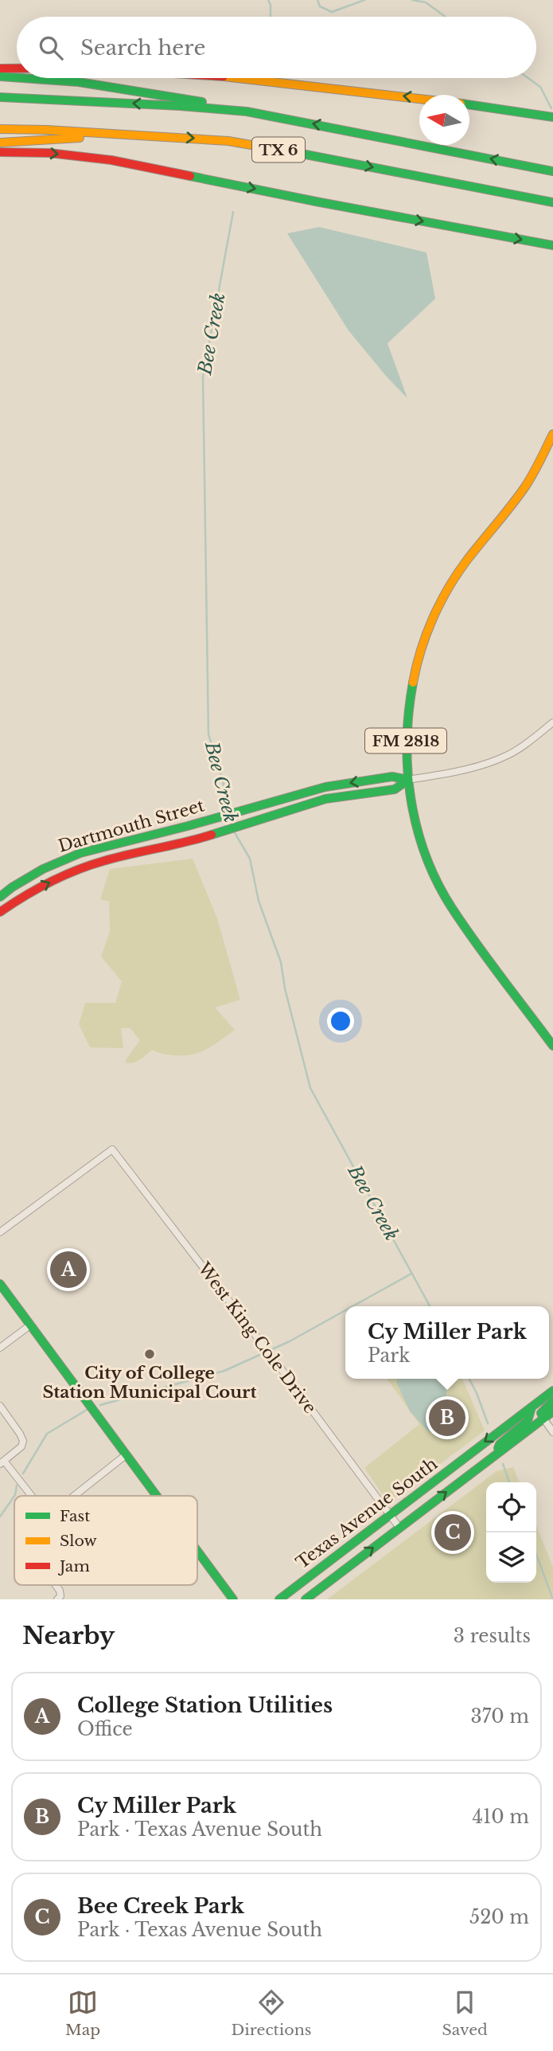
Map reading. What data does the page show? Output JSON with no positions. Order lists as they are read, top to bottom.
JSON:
{
  "streets": {
    "main road": [
      "TX 6",
      "FM 2818",
      "Dartmouth Street",
      "Texas Avenue South"
    ],
    "street": ["West King Cole Drive"]
  },
  "crossings": [
    ["FM 2818", "Dartmouth Street"],
    ["West King Cole Drive", "Texas Avenue South"]
  ],
  "water": ["Bee Creek"],
  "places": ["City of College Station Municipal Court"],
  "legend": ["Fast", "Slow", "Jam"],
  "north": "left",
  "page": {
    "search": "Search here",
    "pins": ["A", "B", "C"],
    "popup": ["Cy Miller Park", "Park"],
    "heading": ["Nearby", "3 results"],
    "list": [
      {
        "mark": "A",
        "name": "College Station Utilities",
        "note": "Office",
        "value": "370 m"
      },
      {
        "mark": "B",
        "name": "Cy Miller Park",
        "note": "Park · Texas Avenue South",
        "value": "410 m"
      },
      {
        "mark": "C",
        "name": "Bee Creek Park",
        "note": "Park · Texas Avenue South",
        "value": "520 m"
      }
    ],
    "nav": ["Map", "Directions", "Saved"]
  }
}
